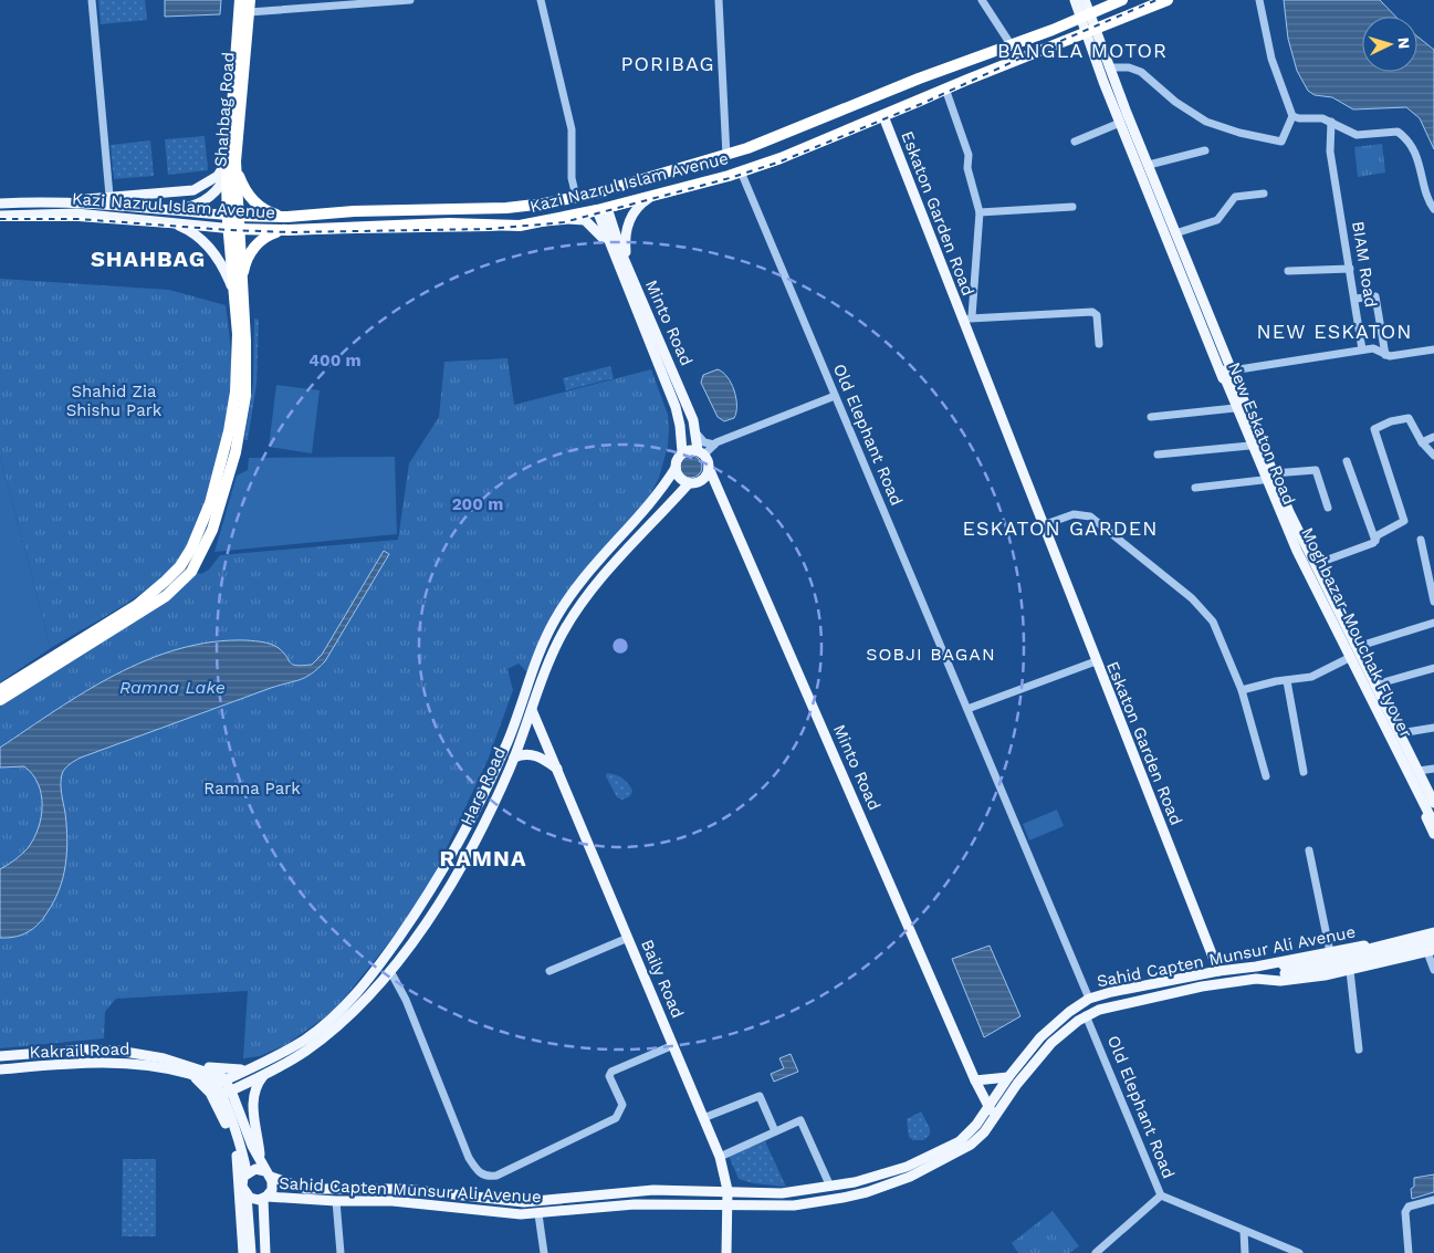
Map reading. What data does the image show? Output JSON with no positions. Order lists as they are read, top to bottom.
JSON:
{
  "streets": {
    "highway": ["Shahbag Road", "Kazi Nazrul Islam Avenue"],
    "main road": [
      "Eskaton Garden Road",
      "Minto Road",
      "New Eskaton Road",
      "Moghbazar-Mouchak Flyover",
      "Hare Road",
      "Sahid Capten Munsur Ali Avenue",
      "Baily Road",
      "Kakrail Road"
    ],
    "street": ["BIAM Road", "Old Elephant Road"]
  },
  "crossings": [
    ["Shahbag Road", "Kazi Nazrul Islam Avenue"],
    ["Kazi Nazrul Islam Avenue", "Eskaton Garden Road"],
    ["Kazi Nazrul Islam Avenue", "Minto Road"],
    ["Kazi Nazrul Islam Avenue", "New Eskaton Road"],
    ["Kazi Nazrul Islam Avenue", "Old Elephant Road"],
    ["Eskaton Garden Road", "Sahid Capten Munsur Ali Avenue"],
    ["Minto Road", "Hare Road"],
    ["Minto Road", "Sahid Capten Munsur Ali Avenue"],
    ["New Eskaton Road", "Moghbazar-Mouchak Flyover"],
    ["Old Elephant Road", "Sahid Capten Munsur Ali Avenue"],
    ["Hare Road", "Baily Road"],
    ["Sahid Capten Munsur Ali Avenue", "Baily Road"]
  ],
  "districts": [
    "BANGLA MOTOR",
    "PORIBAG",
    "SHAHBAG",
    "NEW ESKATON",
    "ESKATON GARDEN",
    "SOBJI BAGAN",
    "RAMNA"
  ],
  "water": ["Ramna Lake"],
  "parks": ["Shahid Zia Shishu Park", "Ramna Park"],
  "north": "right",
  "rings": ["400 m", "200 m"]
}
